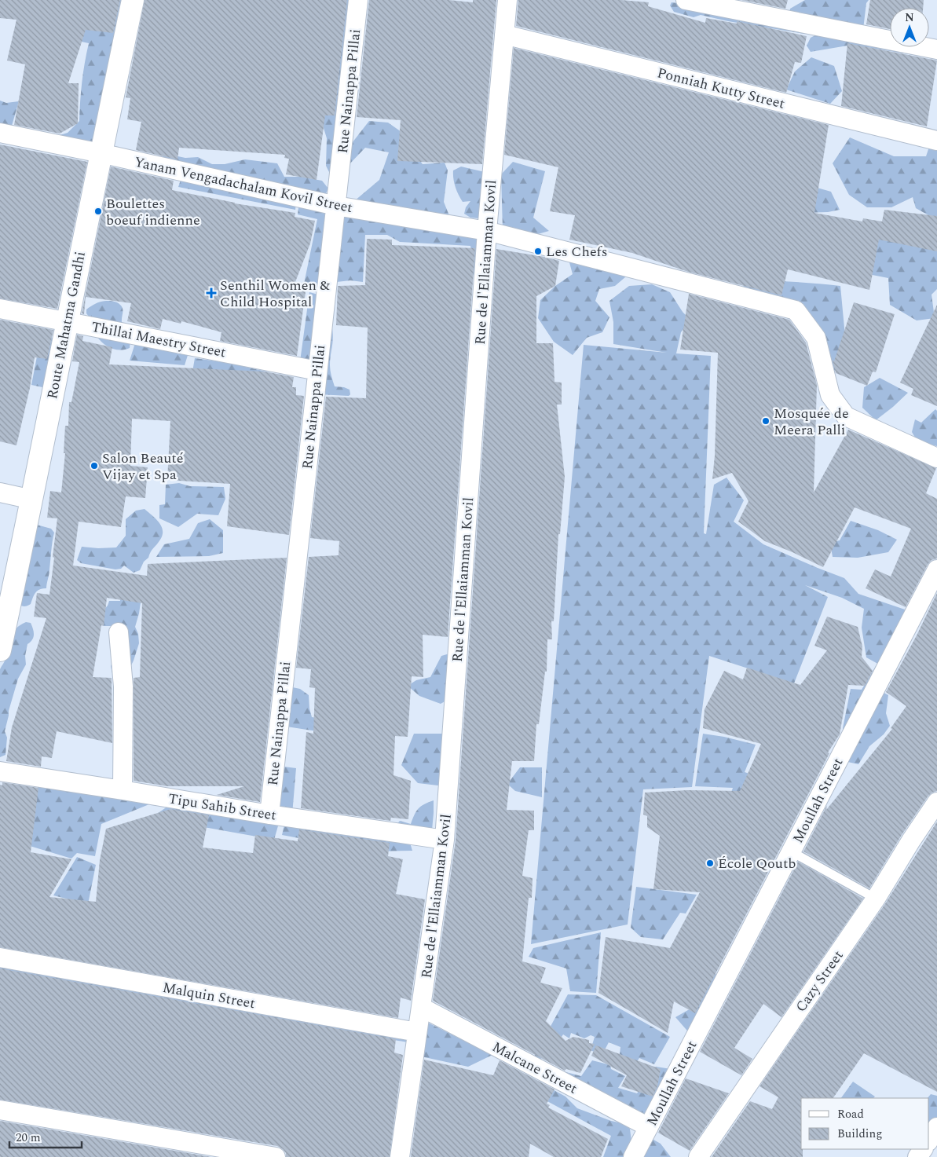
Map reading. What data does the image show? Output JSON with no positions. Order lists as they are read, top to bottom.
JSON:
{
  "streets": {
    "street": [
      "Ponniah Kutty Street",
      "Rue Nainappa Pillai",
      "Yanam Vengadachalam Kovil Street",
      "Rue de l'Ellaiamman Kovil",
      "Route Mahatma Gandhi",
      "Thillai Maestry Street",
      "Moullah Street",
      "Tipu Sahib Street",
      "Cazy Street",
      "Malquin Street",
      "Malcane Street"
    ]
  },
  "crossings": [
    ["Ponniah Kutty Street", "Rue de l'Ellaiamman Kovil"],
    ["Rue Nainappa Pillai", "Yanam Vengadachalam Kovil Street"],
    ["Rue Nainappa Pillai", "Thillai Maestry Street"],
    ["Rue Nainappa Pillai", "Tipu Sahib Street"],
    ["Yanam Vengadachalam Kovil Street", "Rue de l'Ellaiamman Kovil"],
    ["Yanam Vengadachalam Kovil Street", "Route Mahatma Gandhi"],
    ["Rue de l'Ellaiamman Kovil", "Tipu Sahib Street"],
    ["Rue de l'Ellaiamman Kovil", "Malquin Street"],
    ["Rue de l'Ellaiamman Kovil", "Malcane Street"],
    ["Route Mahatma Gandhi", "Thillai Maestry Street"],
    ["Moullah Street", "Malcane Street"]
  ],
  "places": {
    "other": [
      "Boulettes boeuf indienne",
      "Les Chefs",
      "Mosquée de Meera Palli",
      "Salon Beauté Vijay et Spa",
      "École Qoutb"
    ],
    "health": ["Senthil Women & Child Hospital"]
  },
  "legend": ["Road", "Building"],
  "scale_bar": "20 m",
  "north": "top"
}
